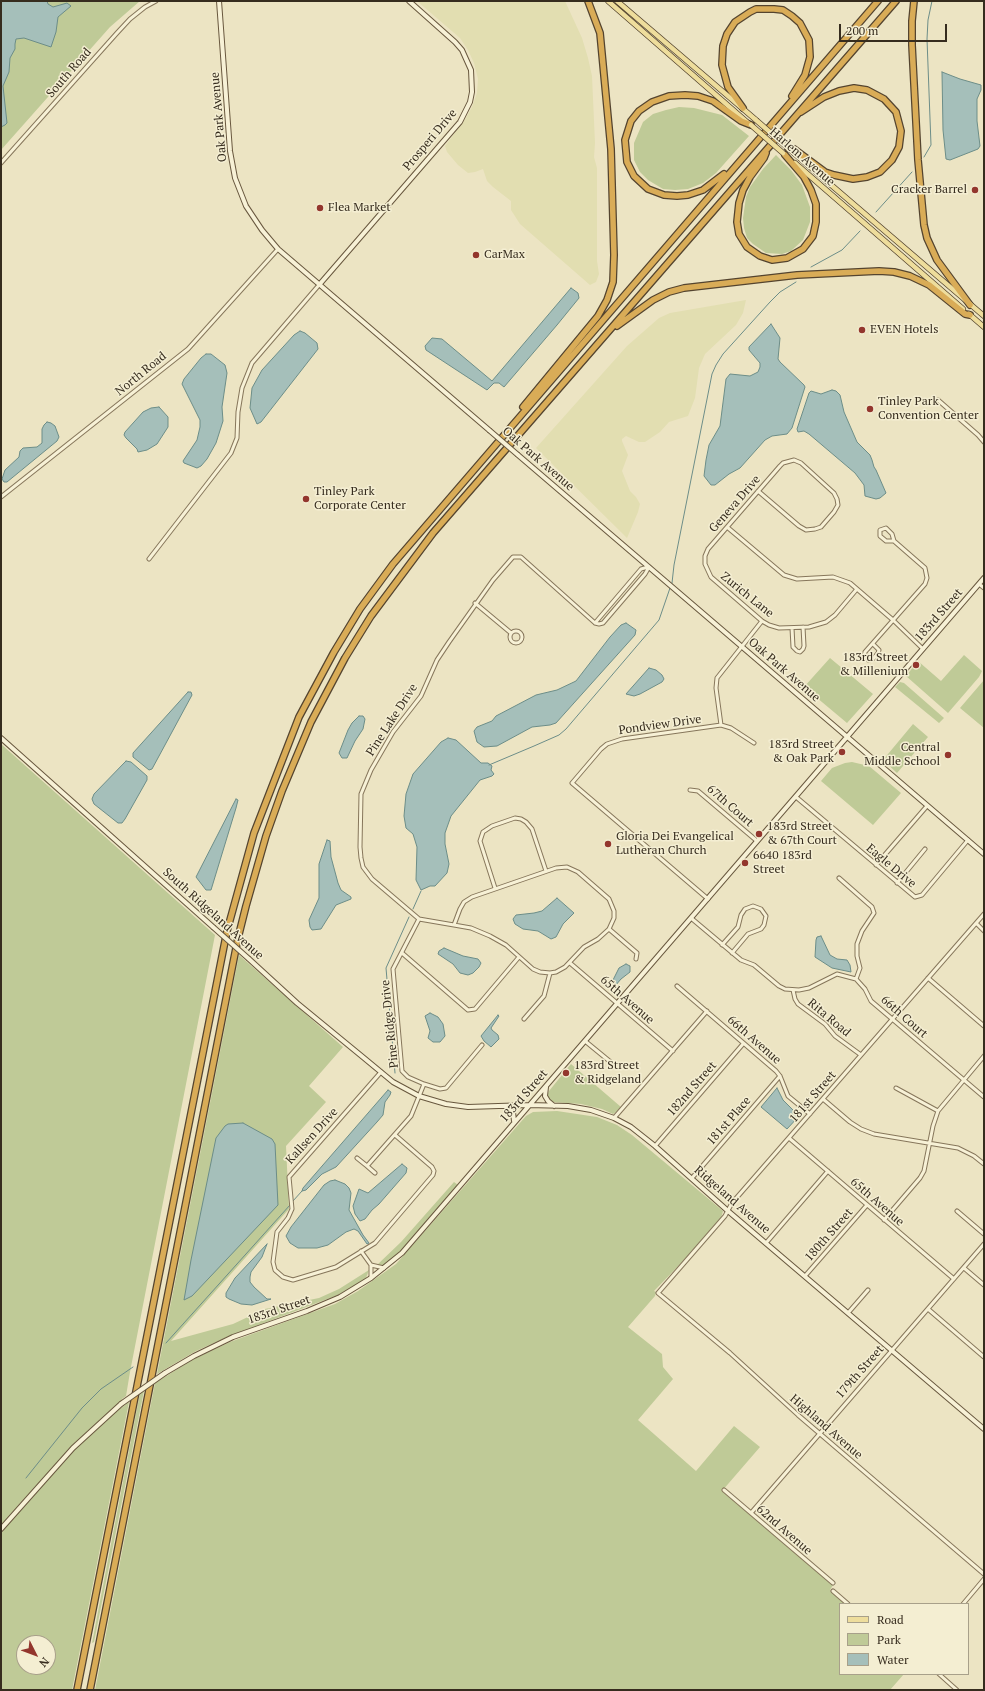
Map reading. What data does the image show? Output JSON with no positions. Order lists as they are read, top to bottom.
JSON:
{
  "streets": {
    "main road": ["Harlem Avenue"],
    "street": [
      "South Road",
      "Oak Park Avenue",
      "Prosperi Drive",
      "North Road",
      "Geneva Drive",
      "Zurich Lane",
      "183rd Street",
      "Pine Lake Drive",
      "Pondview Drive",
      "67th Court",
      "Eagle Drive",
      "South Ridgeland Avenue",
      "65th Avenue",
      "66th Court",
      "Rita Road",
      "Pine Ridge Drive",
      "66th Avenue",
      "182nd Street",
      "181st Street",
      "181st Place",
      "Kallsen Drive",
      "Ridgeland Avenue",
      "180th Street",
      "179th Street",
      "Highland Avenue",
      "62nd Avenue"
    ]
  },
  "crossings": [
    ["Oak Park Avenue", "Prosperi Drive"],
    ["Oak Park Avenue", "North Road"],
    ["Oak Park Avenue", "183rd Street"],
    ["Oak Park Avenue", "Eagle Drive"],
    ["Geneva Drive", "Zurich Lane"],
    ["183rd Street", "Pondview Drive"],
    ["183rd Street", "67th Court"],
    ["183rd Street", "Eagle Drive"],
    ["183rd Street", "65th Avenue"],
    ["183rd Street", "Ridgeland Avenue"],
    ["Pine Lake Drive", "Pine Ridge Drive"],
    ["South Ridgeland Avenue", "Kallsen Drive"],
    ["South Ridgeland Avenue", "Ridgeland Avenue"],
    ["65th Avenue", "181st Street"],
    ["65th Avenue", "180th Street"],
    ["65th Avenue", "179th Street"],
    ["66th Court", "181st Street"],
    ["Rita Road", "181st Street"],
    ["66th Avenue", "182nd Street"],
    ["66th Avenue", "181st Street"],
    ["66th Avenue", "181st Place"],
    ["182nd Street", "Ridgeland Avenue"],
    ["181st Street", "Ridgeland Avenue"],
    ["181st Street", "Highland Avenue"],
    ["181st Place", "Ridgeland Avenue"],
    ["Ridgeland Avenue", "180th Street"],
    ["Ridgeland Avenue", "179th Street"],
    ["179th Street", "Highland Avenue"],
    ["179th Street", "62nd Avenue"]
  ],
  "places": [
    "Cracker Barrel",
    "Flea Market",
    "CarMax",
    "EVEN Hotels",
    "Tinley Park Convention Center",
    "Tinley Park Corporate Center",
    "183rd Street & Millenium",
    "183rd Street & Oak Park",
    "Central Middle School",
    "183rd Street & 67th Court",
    "Gloria Dei Evangelical Lutheran Church",
    "6640 183rd Street",
    "183rd Street & Ridgeland"
  ],
  "legend": ["Road", "Park", "Water"],
  "scale_bar": "200 m",
  "north": "bottom right"
}
